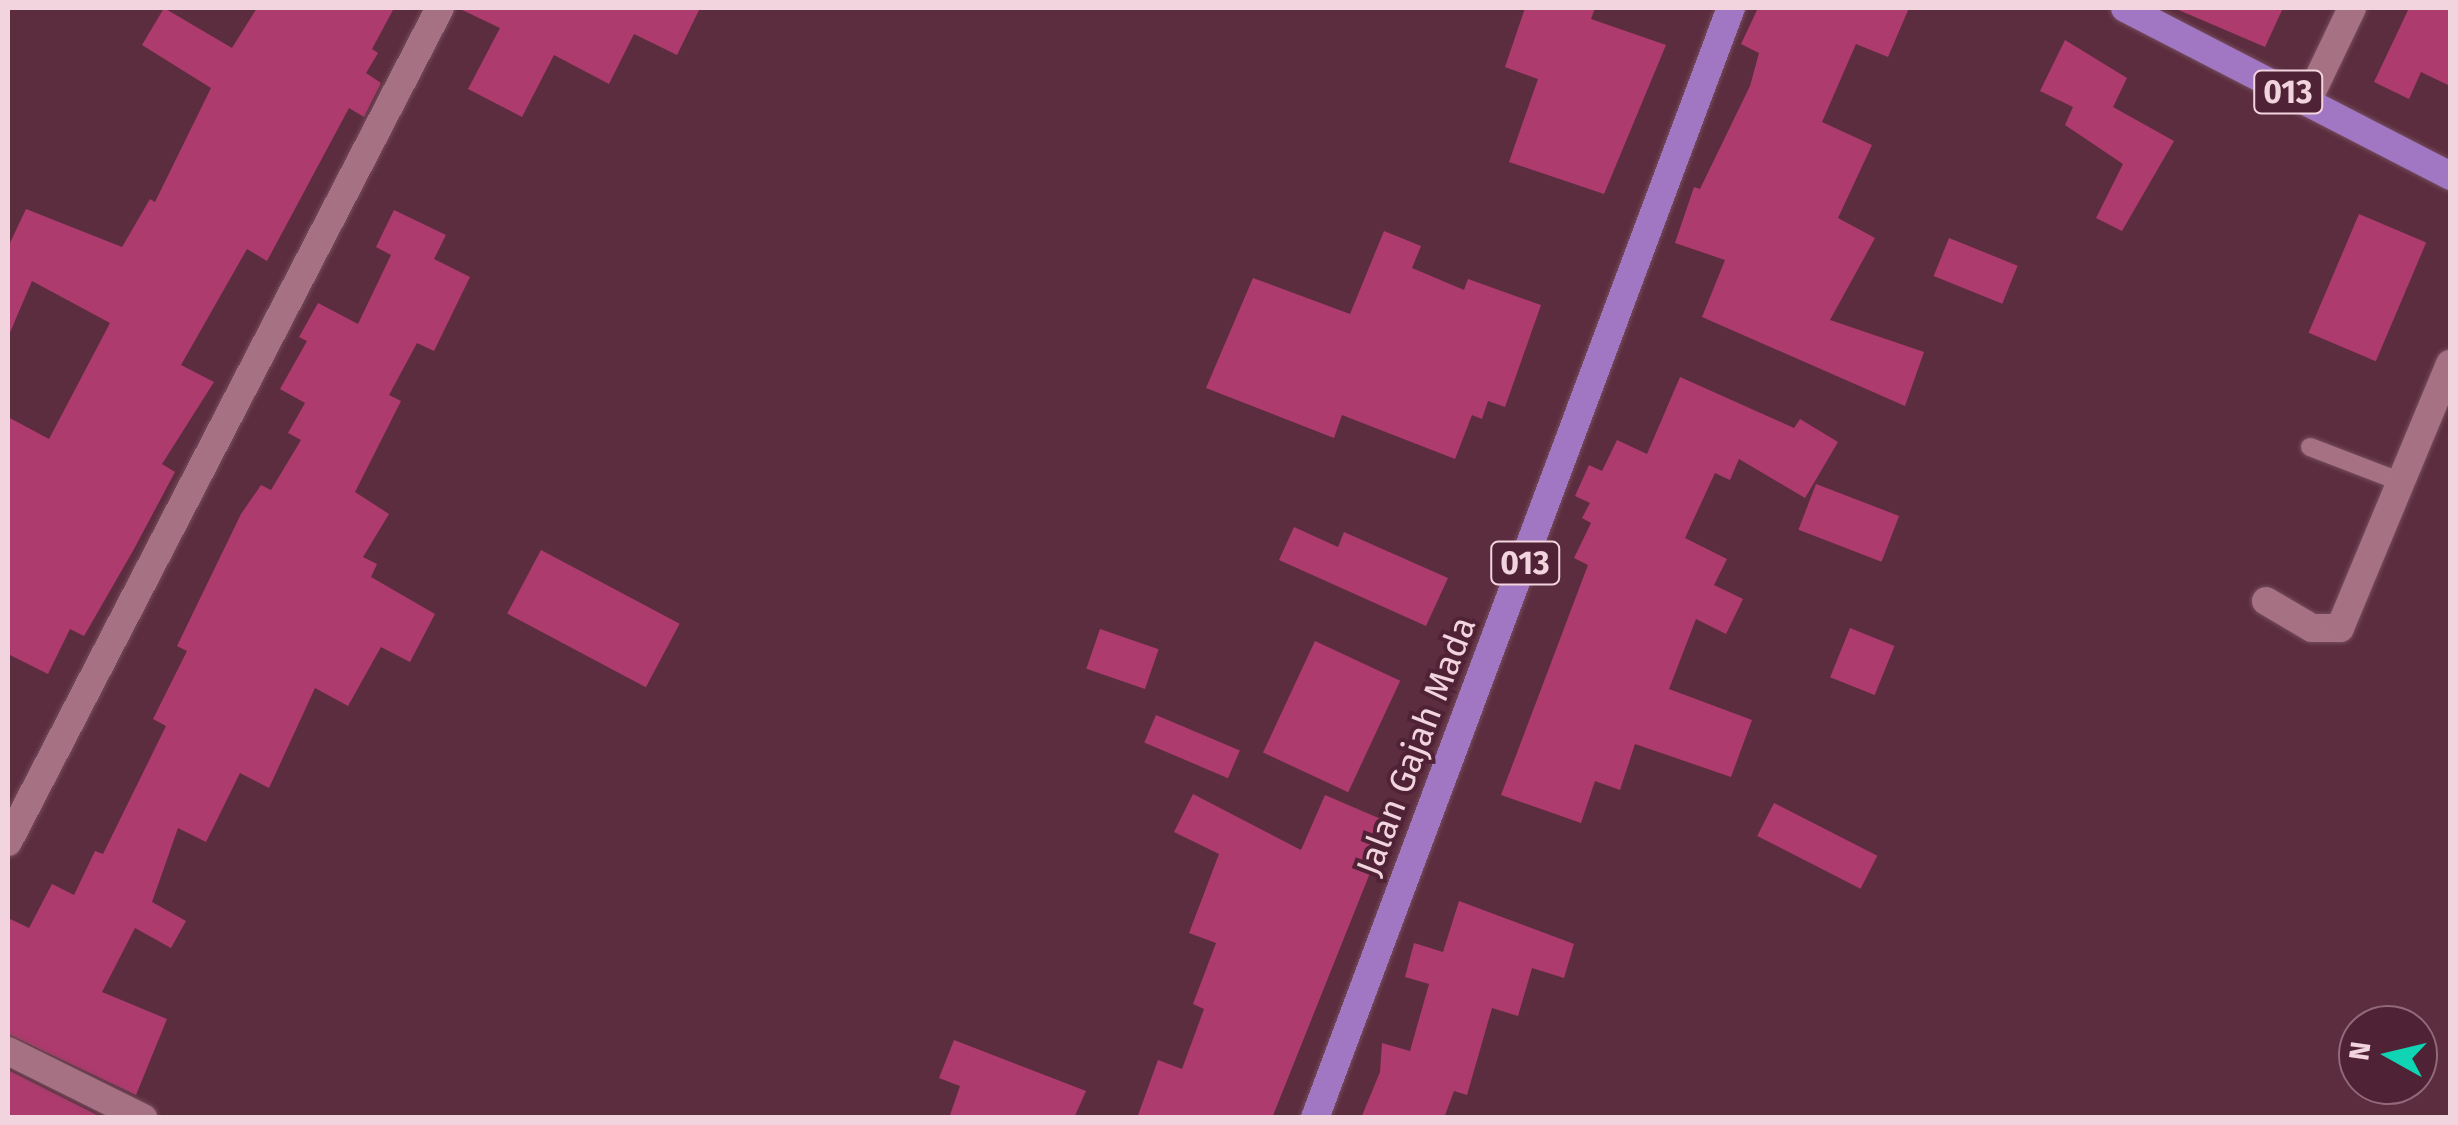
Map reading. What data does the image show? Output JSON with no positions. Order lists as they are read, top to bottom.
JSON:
{
  "streets": {
    "main road": ["013", "Jalan Gajah Mada"]
  },
  "north": "left"
}
